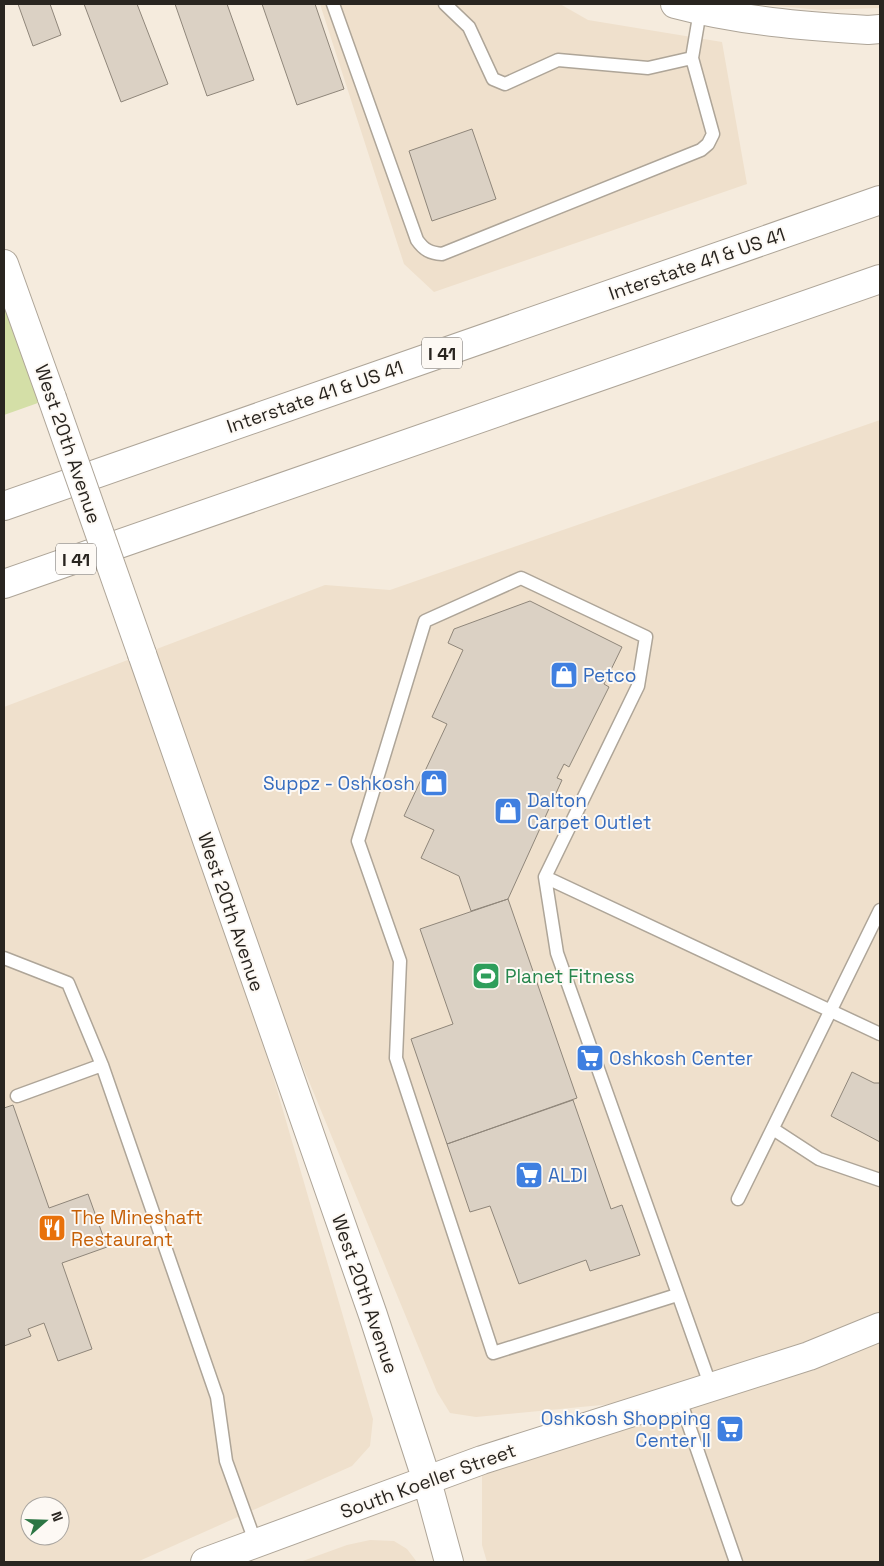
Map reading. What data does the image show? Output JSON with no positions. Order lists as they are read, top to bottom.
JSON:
{
  "streets": {
    "main road": [
      "Interstate 41 & US 41",
      "I 41",
      "West 20th Avenue",
      "South Koeller Street"
    ]
  },
  "crossings": [
    ["West 20th Avenue", "South Koeller Street"]
  ],
  "places": {
    "shop": ["Petco", "Suppz - Oshkosh", "Dalton Carpet Outlet"],
    "sports": ["Planet Fitness"],
    "supermarket": ["Oshkosh Center", "ALDI", "Oshkosh Shopping Center II"],
    "restaurant": ["The Mineshaft Restaurant"]
  },
  "north": "right"
}
